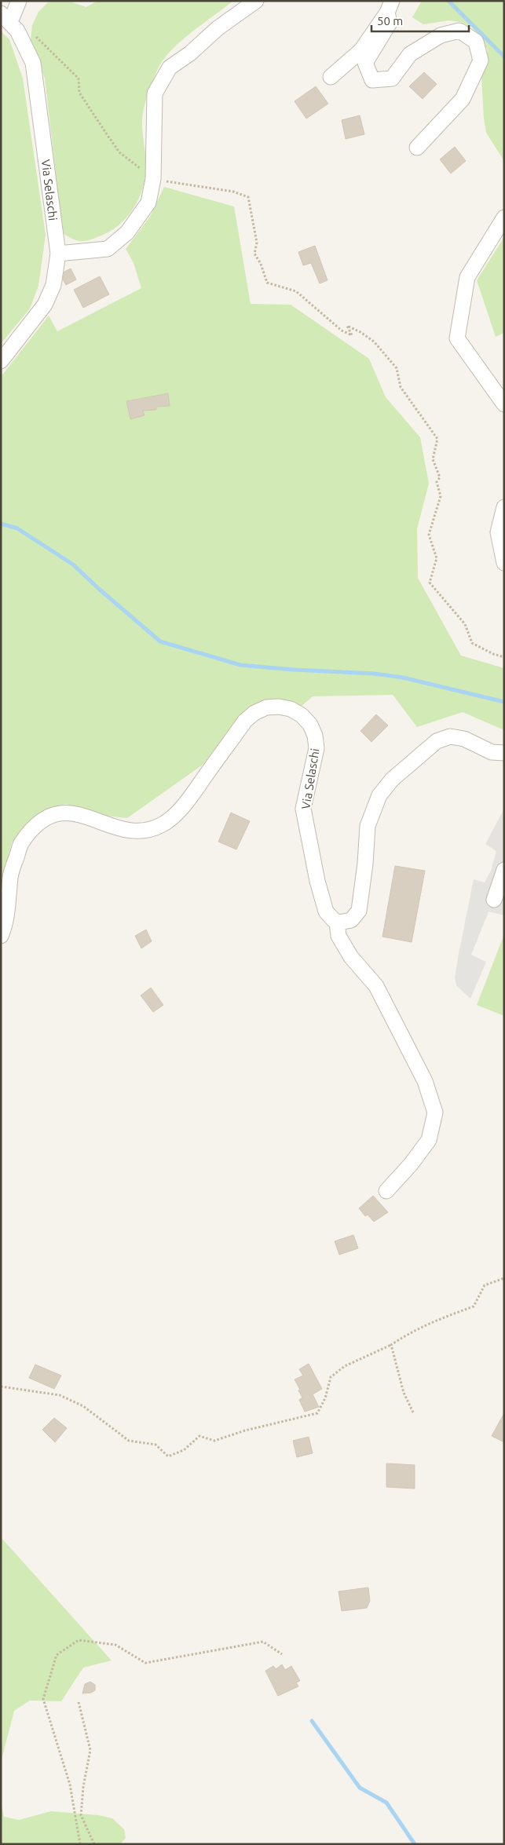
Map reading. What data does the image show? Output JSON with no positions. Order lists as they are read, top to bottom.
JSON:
{
  "streets": {
    "street": ["Via Selaschi"]
  },
  "scale_bar": "50 m"
}
